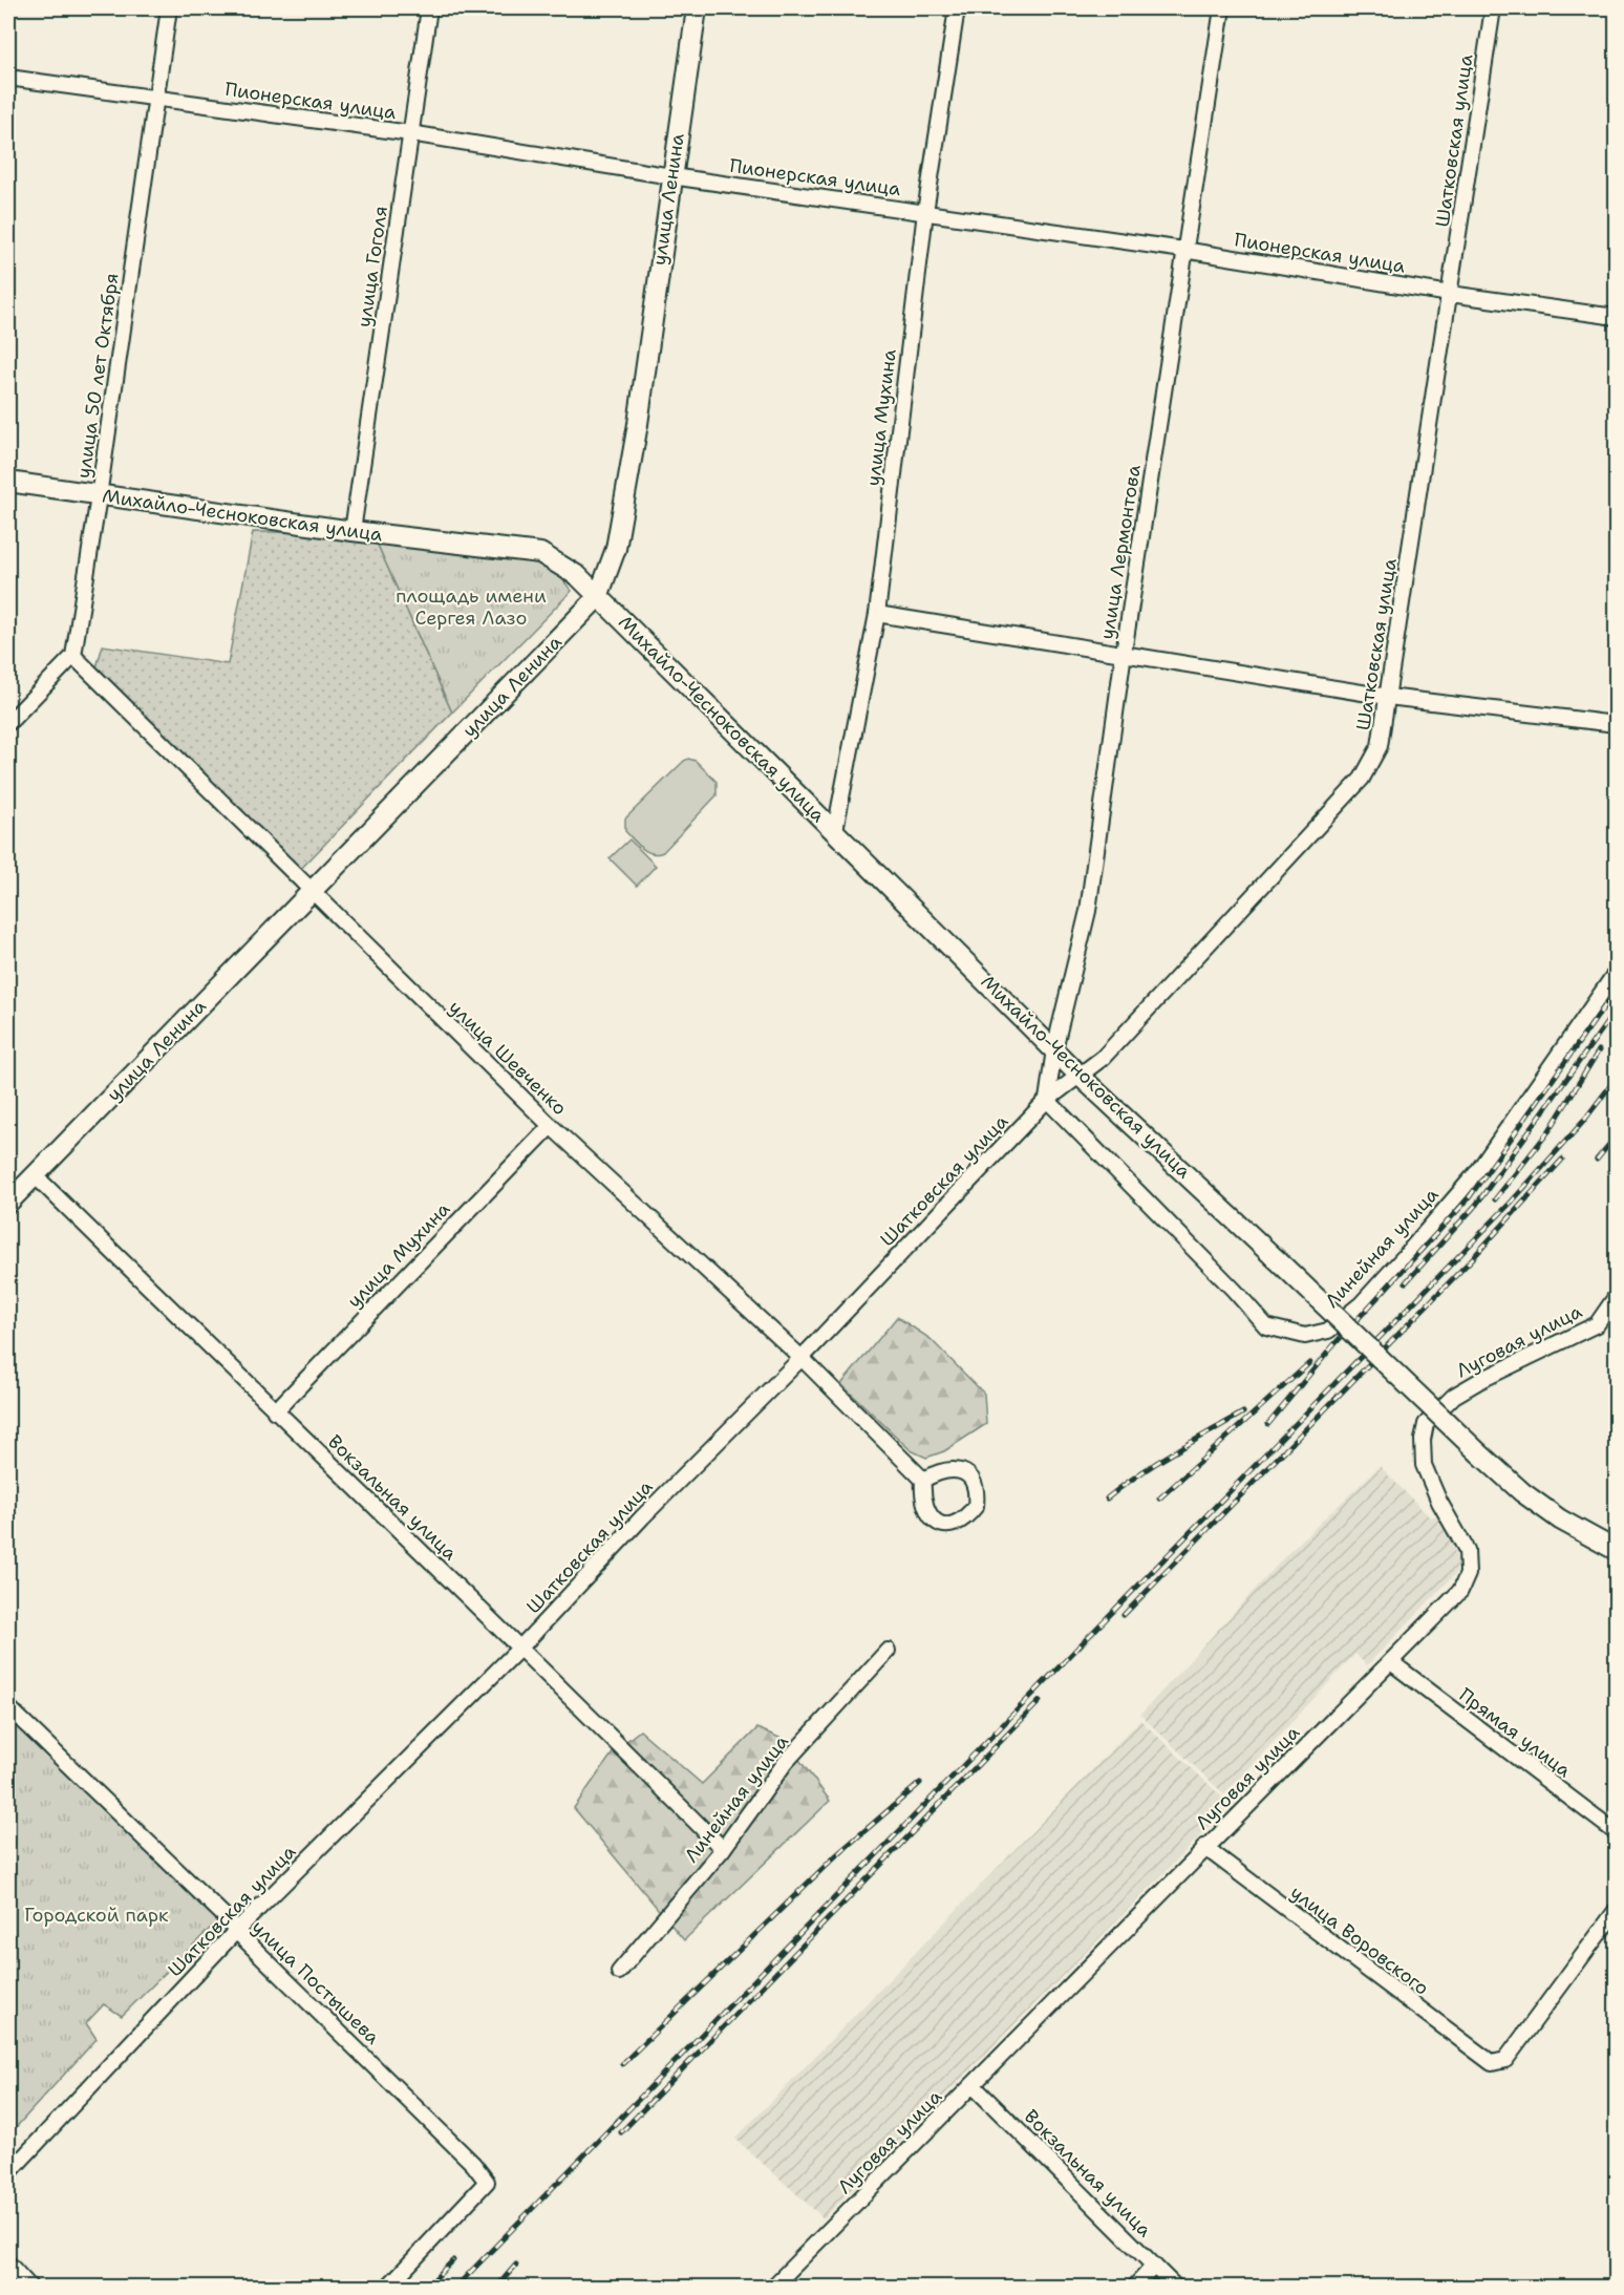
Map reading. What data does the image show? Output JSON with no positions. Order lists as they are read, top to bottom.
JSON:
{
  "streets": {
    "main road": ["улица Ленина", "Михайло-Чесноковская улица"],
    "street": [
      "Пионерская улица",
      "Шатковская улица",
      "улица Гоголя",
      "улица 50 лет Октября",
      "улица Мухина",
      "улица Лермонтова",
      "улица Шевченко",
      "Линейная улица",
      "Луговая улица",
      "Вокзальная улица",
      "Прямая улица",
      "улица Воровского",
      "улица Постышева"
    ]
  },
  "crossings": [
    ["Пионерская улица", "Шатковская улица"],
    ["Пионерская улица", "улица Ленина"],
    ["Пионерская улица", "улица Гоголя"],
    ["Пионерская улица", "улица 50 лет Октября"],
    ["Пионерская улица", "улица Мухина"],
    ["Пионерская улица", "улица Лермонтова"],
    ["Шатковская улица", "Михайло-Чесноковская улица"],
    ["Шатковская улица", "улица Лермонтова"],
    ["Шатковская улица", "улица Шевченко"],
    ["Шатковская улица", "Линейная улица"],
    ["Шатковская улица", "Вокзальная улица"],
    ["Шатковская улица", "улица Постышева"],
    ["улица Ленина", "Михайло-Чесноковская улица"],
    ["улица Ленина", "улица Шевченко"],
    ["улица Ленина", "Вокзальная улица"],
    ["улица Гоголя", "Михайло-Чесноковская улица"],
    ["улица 50 лет Октября", "Михайло-Чесноковская улица"],
    ["улица 50 лет Октября", "улица Шевченко"],
    ["улица Мухина", "Михайло-Чесноковская улица"],
    ["улица Мухина", "улица Шевченко"],
    ["улица Мухина", "Вокзальная улица"],
    ["Михайло-Чесноковская улица", "улица Лермонтова"],
    ["улица Лермонтова", "Линейная улица"],
    ["Линейная улица", "Вокзальная улица"],
    ["Луговая улица", "Вокзальная улица"],
    ["Луговая улица", "Прямая улица"],
    ["Луговая улица", "улица Воровского"]
  ],
  "parks": ["площадь имени Сергея Лазо", "Городской парк"]
}
